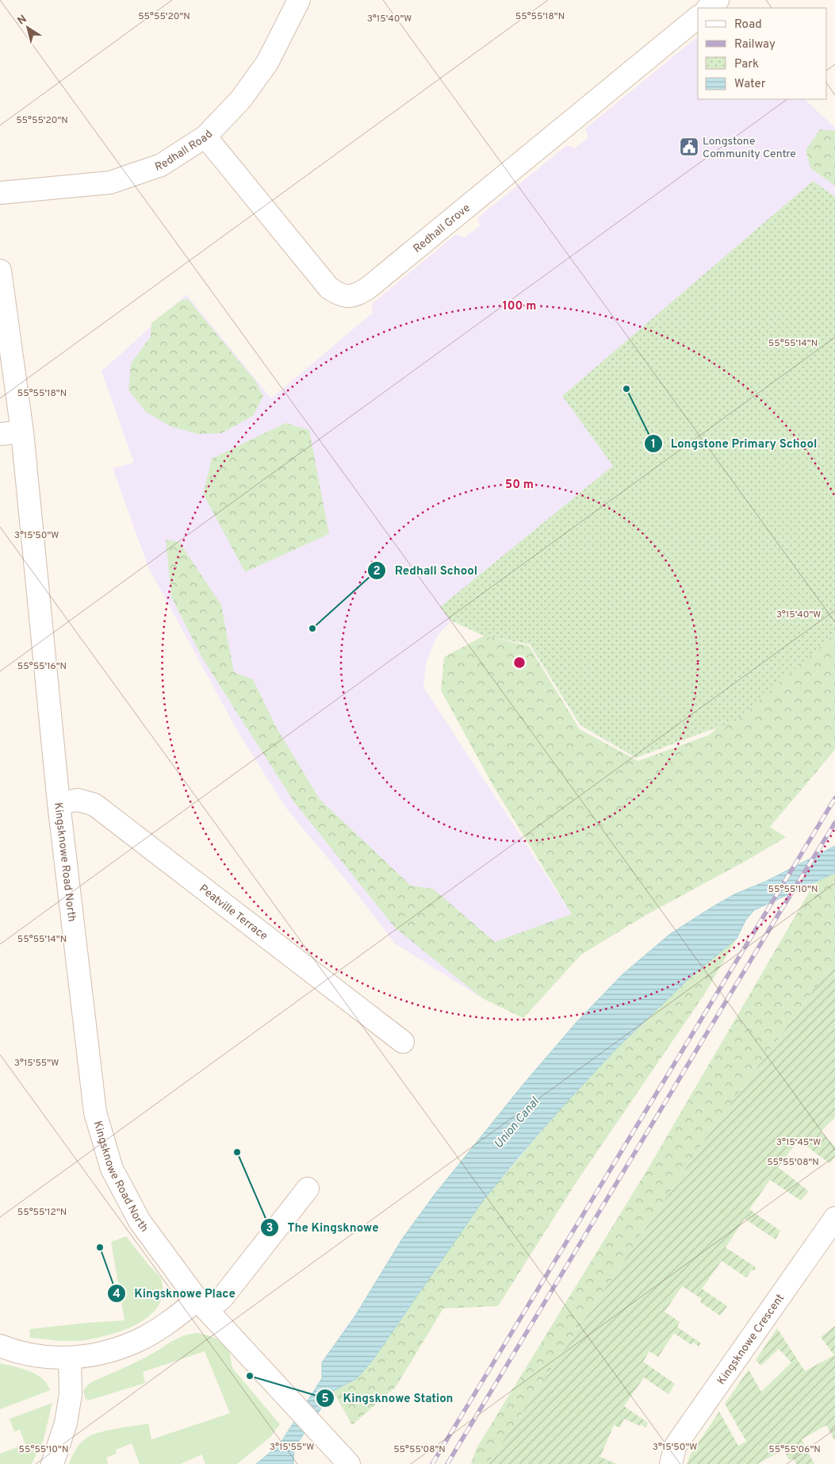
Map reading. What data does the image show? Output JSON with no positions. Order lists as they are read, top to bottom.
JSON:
{
  "streets": {
    "street": [
      "Redhall Road",
      "Redhall Grove",
      "Kingsknowe Road North",
      "Peatville Terrace",
      "Kingsknowe Crescent"
    ]
  },
  "crossings": [
    ["Redhall Road", "Redhall Grove"],
    ["Kingsknowe Road North", "Peatville Terrace"]
  ],
  "water": ["Union Canal"],
  "places": {
    "public building": ["Longstone Community Centre"],
    "other": [
      "Longstone Primary School",
      "Redhall School",
      "The Kingsknowe",
      "Kingsknowe Place",
      "Kingsknowe Station"
    ]
  },
  "legend": [
    "Road",
    "Railway",
    "Park",
    "Water"
  ],
  "north": "top left",
  "coordinates": [
    "55°55'20\"N",
    "55°55'18\"N",
    "3°15'40\"W",
    "55°55'14\"N",
    "3°15'50\"W",
    "55°55'16\"N",
    "55°55'10\"N",
    "3°15'55\"W",
    "3°15'45\"W",
    "55°55'08\"N",
    "55°55'12\"N",
    "55°55'06\"N"
  ],
  "rings": ["100 m", "50 m"]
}
